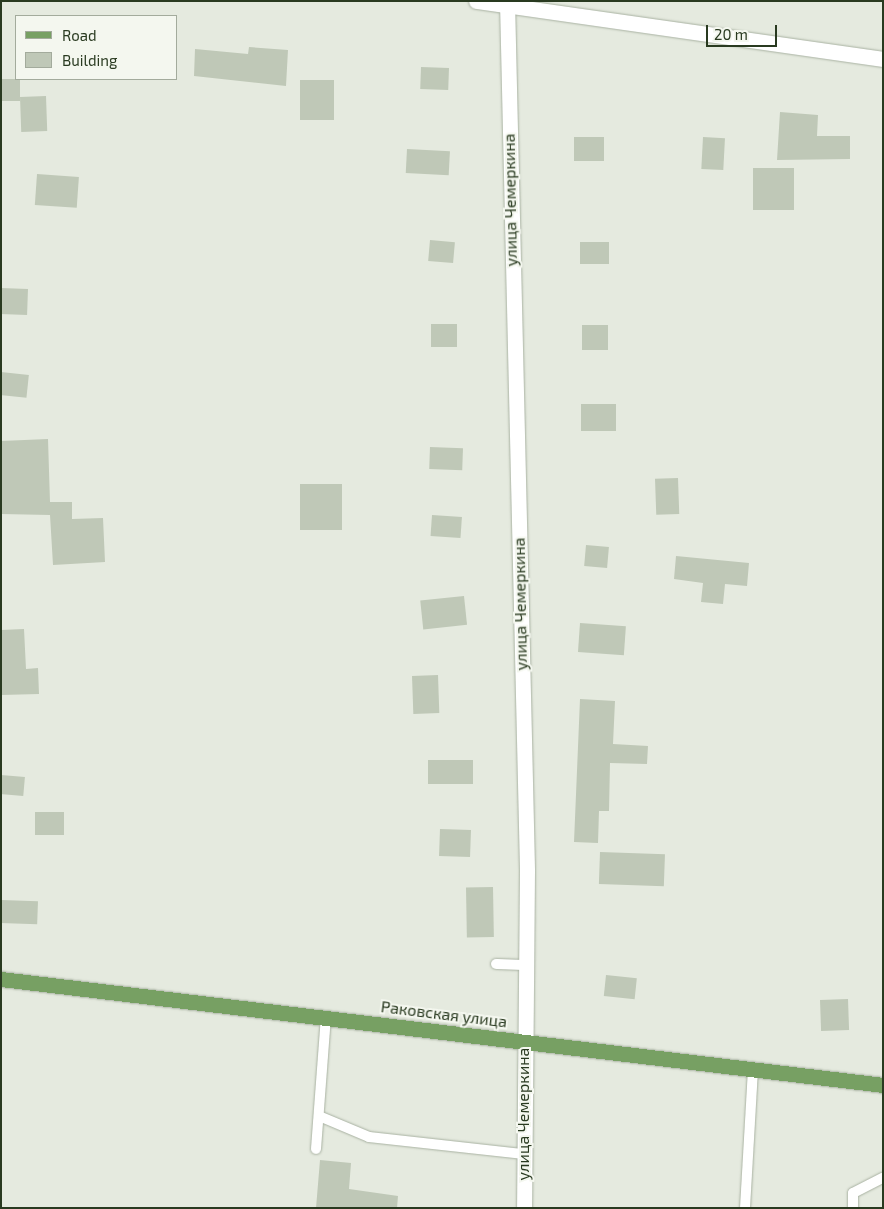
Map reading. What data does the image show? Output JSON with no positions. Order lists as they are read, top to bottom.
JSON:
{
  "streets": {
    "main road": ["Раковская улица"],
    "street": ["улица Чемеркина"]
  },
  "crossings": [
    ["улица Чемеркина", "Раковская улица"]
  ],
  "legend": ["Road", "Building"],
  "scale_bar": "20 m"
}
